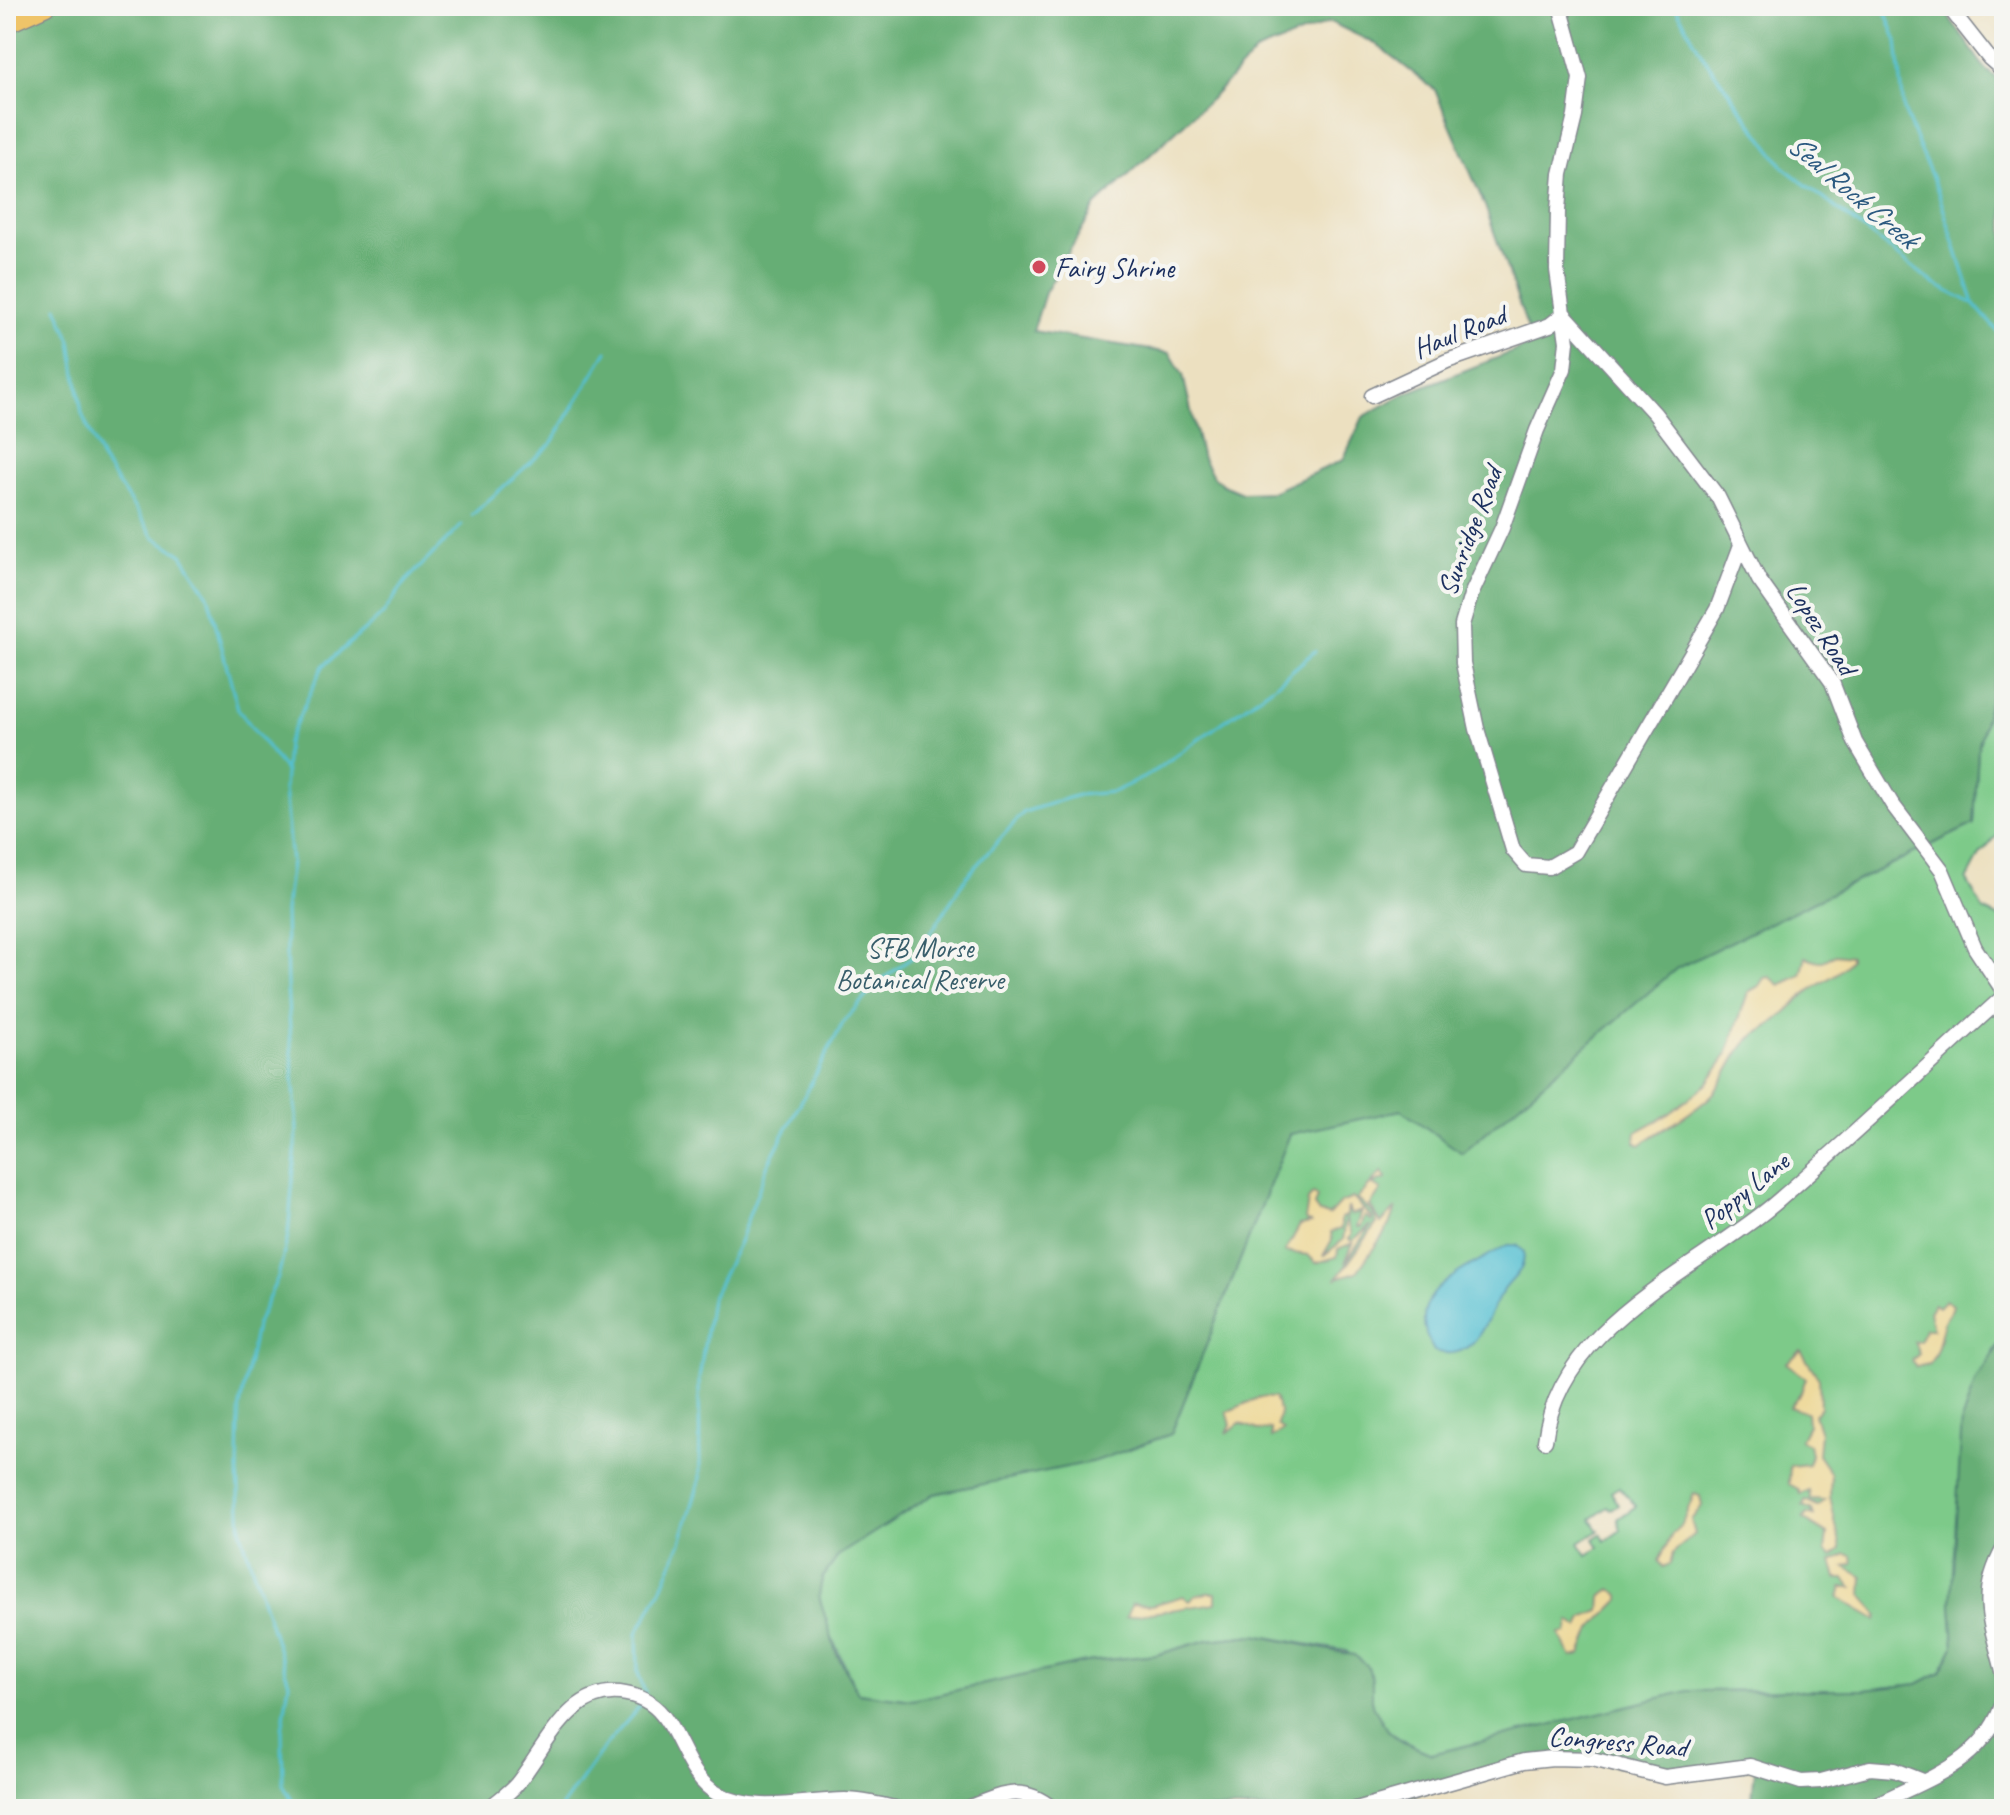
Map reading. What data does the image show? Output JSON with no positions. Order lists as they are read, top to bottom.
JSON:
{
  "streets": {
    "street": [
      "Haul Road",
      "Sunridge Road",
      "Lopez Road",
      "Poppy Lane",
      "Congress Road"
    ]
  },
  "crossings": [
    ["Haul Road", "Sunridge Road"],
    ["Haul Road", "Lopez Road"],
    ["Sunridge Road", "Lopez Road"],
    ["Lopez Road", "Poppy Lane"]
  ],
  "water": ["Seal Rock Creek"],
  "parks": ["SFB Morse Botanical Reserve"],
  "places": ["Fairy Shrine"]
}
